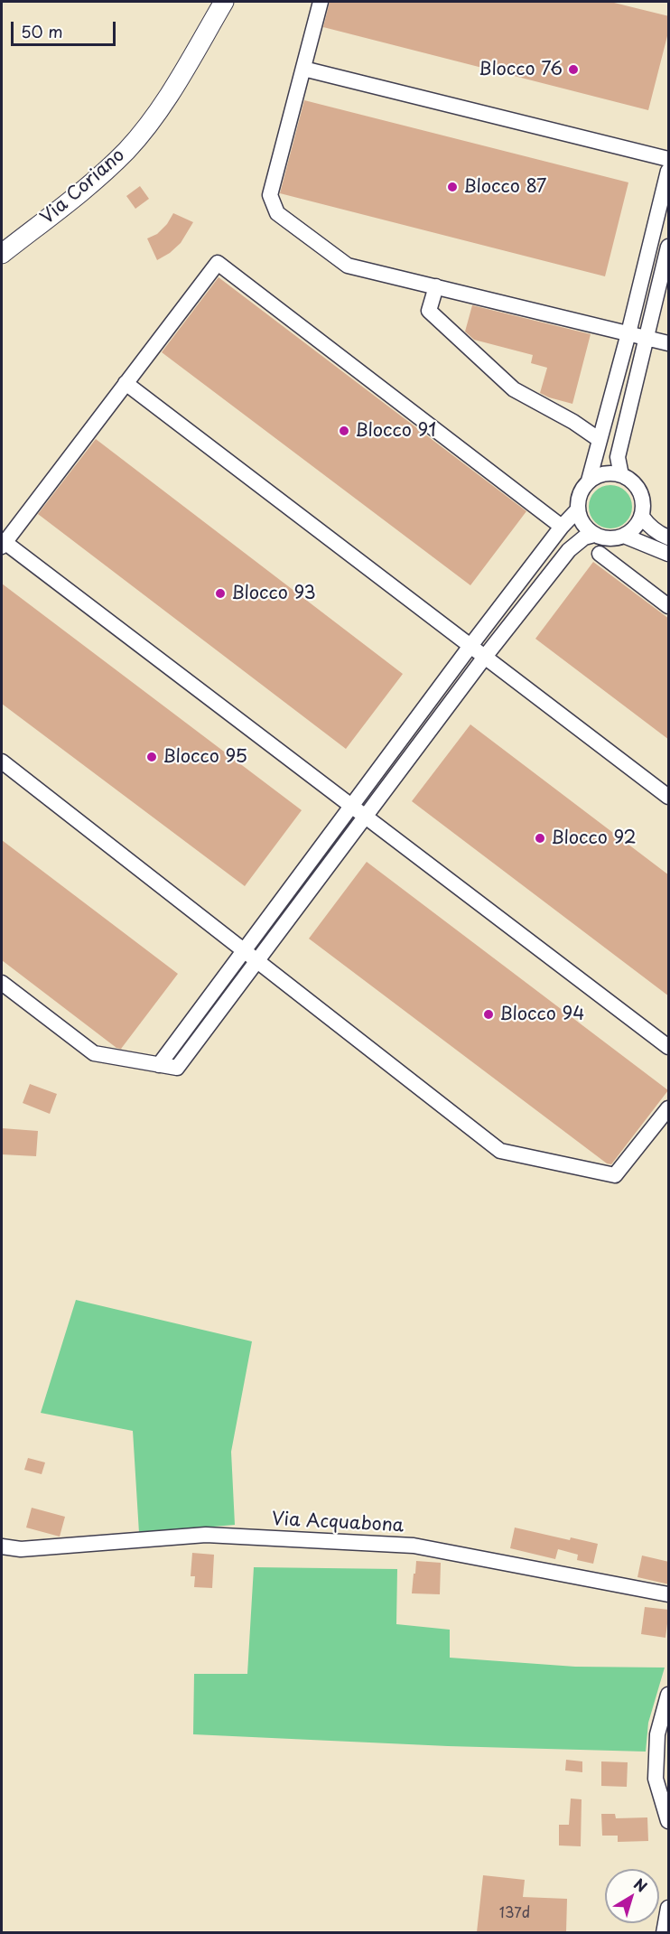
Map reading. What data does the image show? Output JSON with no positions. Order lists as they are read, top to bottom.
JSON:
{
  "streets": {
    "main road": ["Via Coriano"],
    "street": ["Via Acquabona"]
  },
  "places": [
    "Blocco 76",
    "Blocco 87",
    "Blocco 91",
    "Blocco 93",
    "Blocco 95",
    "Blocco 92",
    "Blocco 94"
  ],
  "house_numbers": ["137d"],
  "scale_bar": "50 m",
  "north": "top right"
}
